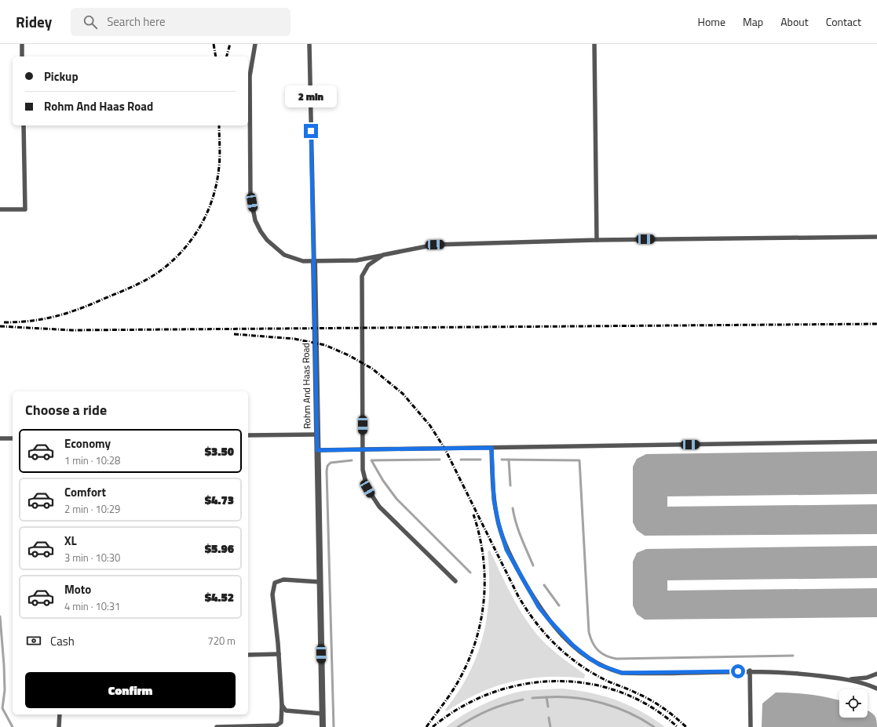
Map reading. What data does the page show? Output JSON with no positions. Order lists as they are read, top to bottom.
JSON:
{
  "streets": {
    "street": ["Rohm And Haas Road"]
  },
  "page": {
    "header": "Ridey",
    "search": "Search here",
    "nav": [
      "Home",
      "Map",
      "About",
      "Contact"
    ],
    "banner": ["Pickup", "Rohm And Haas Road"],
    "bubble": "2 min",
    "heading": "Choose a ride",
    "list": [
      {
        "name": "Economy",
        "note": "1 min · 10:28",
        "value": "$3.50"
      },
      {
        "name": "Comfort",
        "note": "2 min · 10:29",
        "value": "$4.73"
      },
      {
        "name": "XL",
        "note": "3 min · 10:30",
        "value": "$5.96"
      },
      {
        "name": "Moto",
        "note": "4 min · 10:31",
        "value": "$4.52"
      }
    ],
    "pay": ["Cash", "720 m"],
    "buttons": "Confirm"
  }
}
